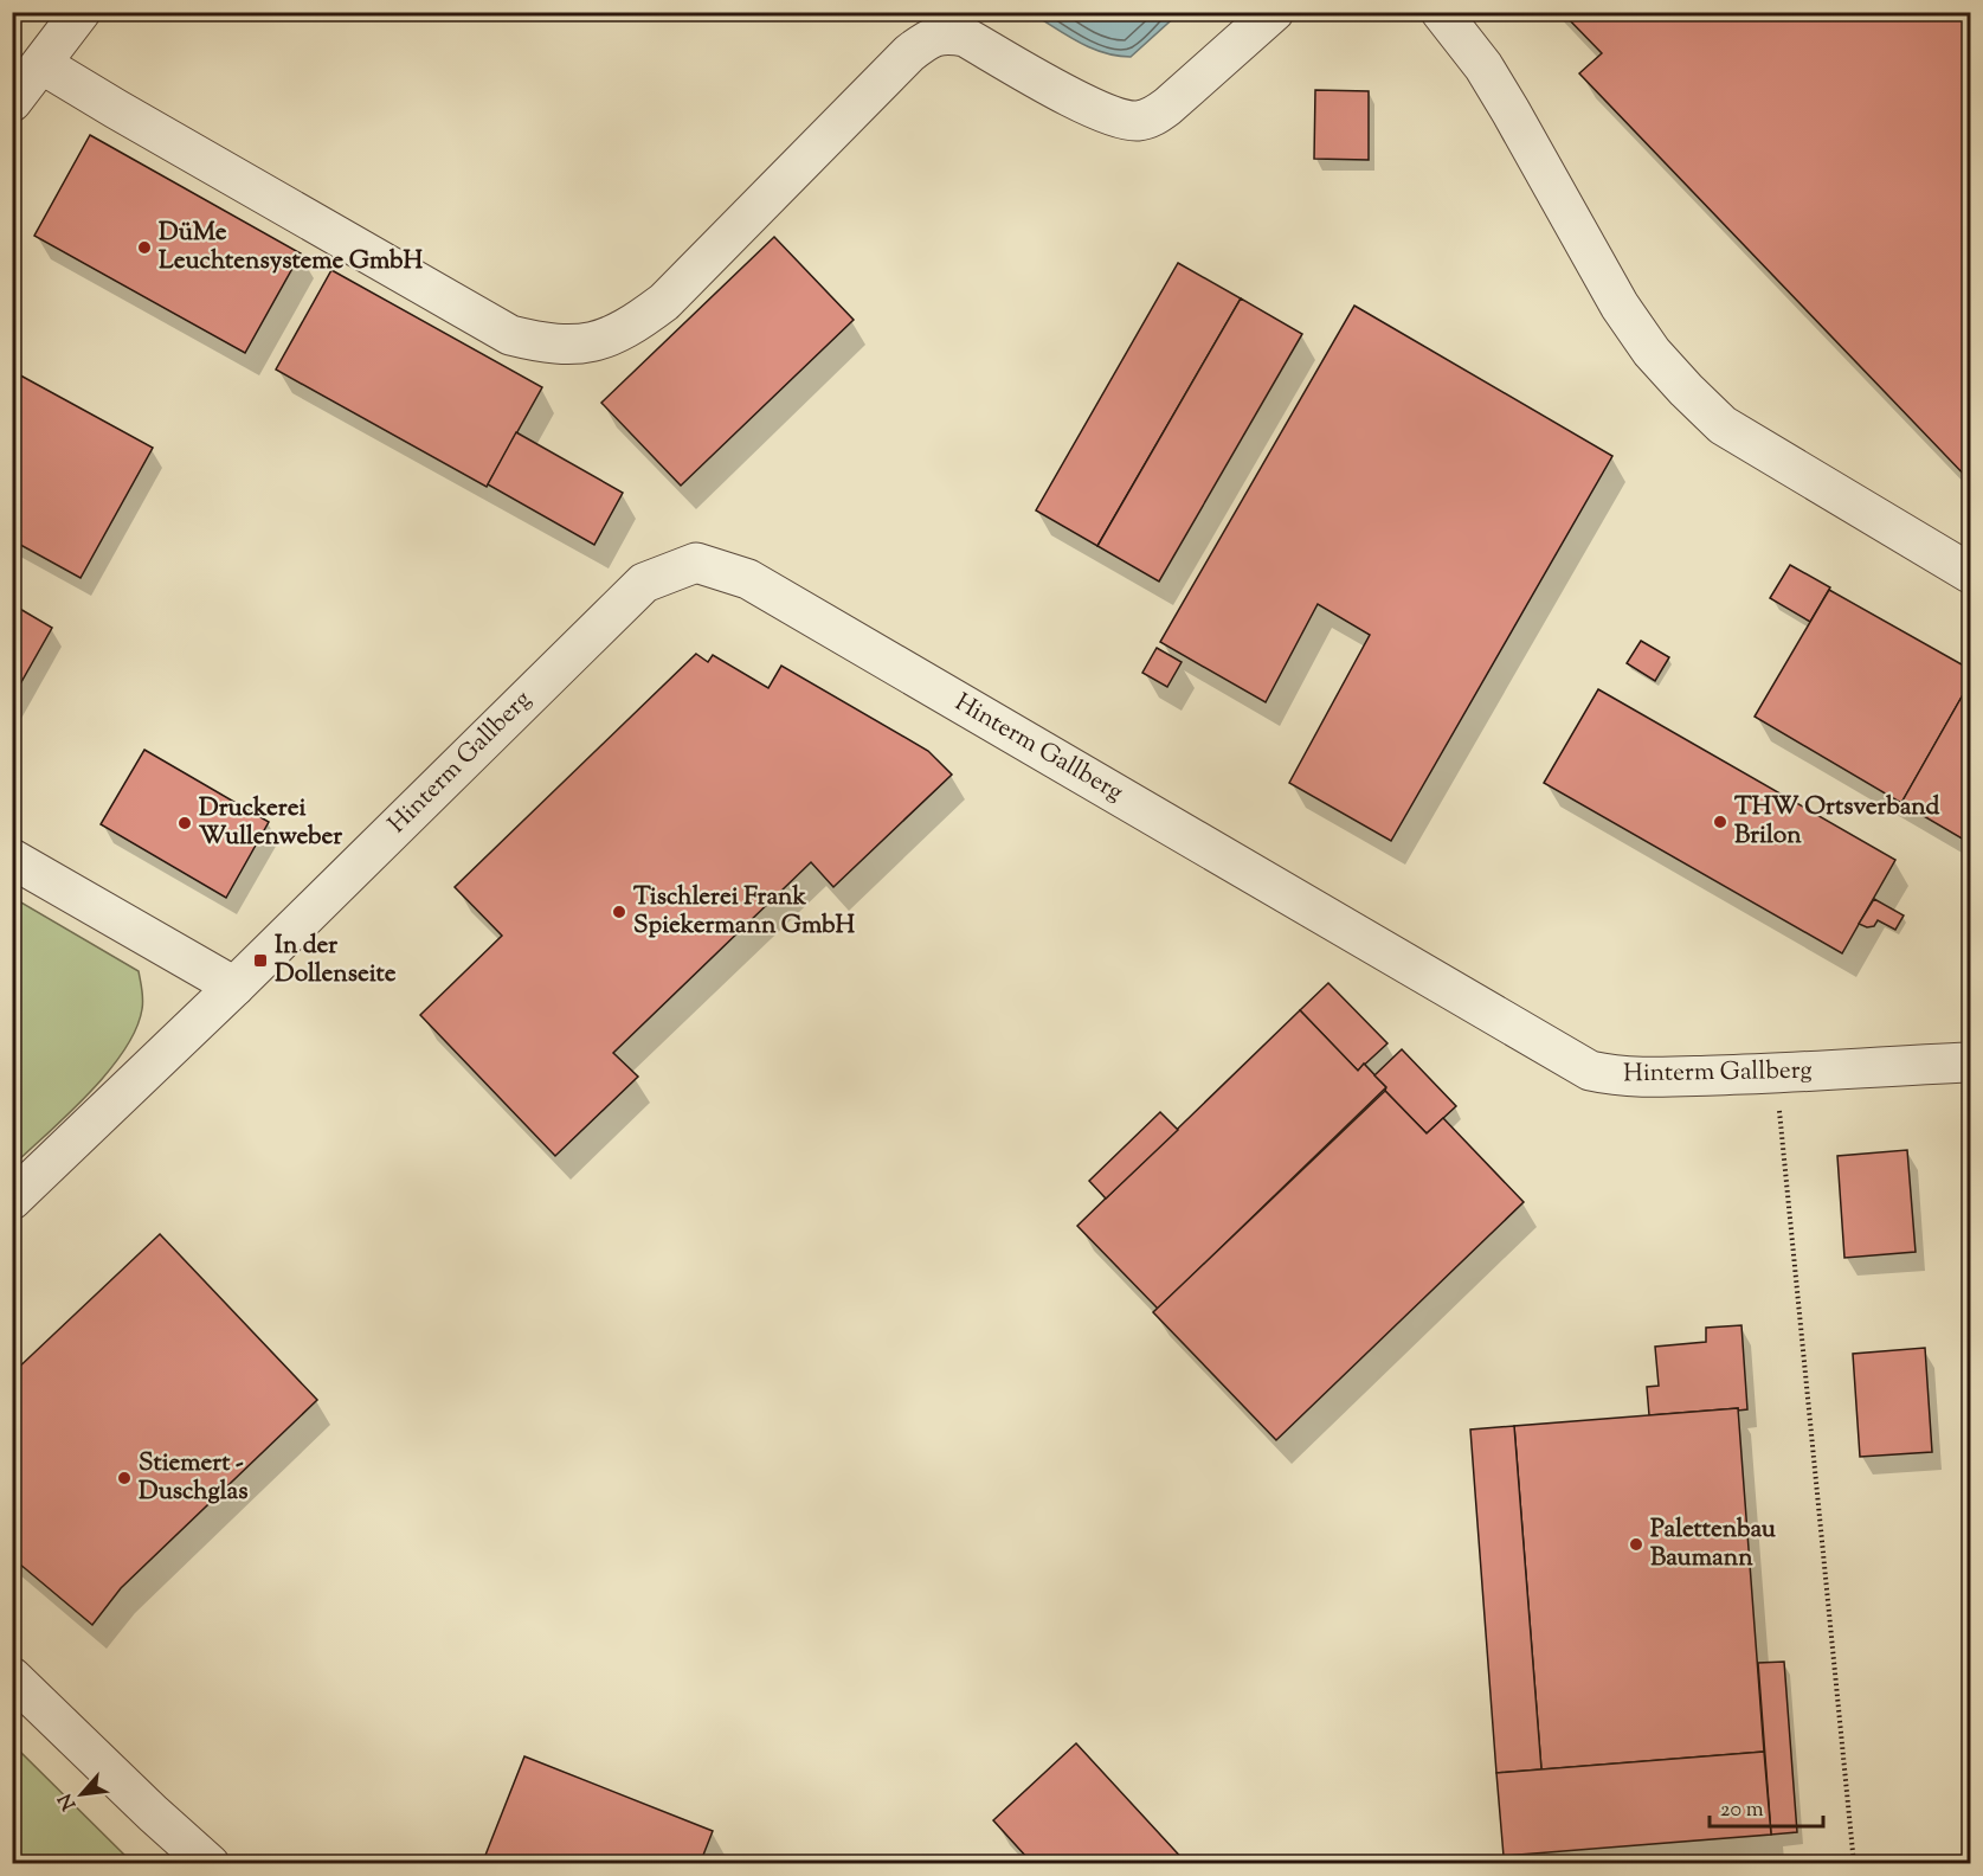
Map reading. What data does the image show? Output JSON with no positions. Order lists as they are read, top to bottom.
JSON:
{
  "streets": {
    "street": ["Hinterm Gallberg"]
  },
  "places": {
    "other": [
      "DüMe Leuchtensysteme GmbH",
      "THW Ortsverband Brilon",
      "Druckerei Wullenweber",
      "Tischlerei Frank Spiekermann GmbH",
      "Stiemert - Duschglas",
      "Palettenbau Baumann"
    ],
    "transit": ["In der Dollenseite"]
  },
  "scale_bar": "20 m",
  "north": "bottom left"
}
